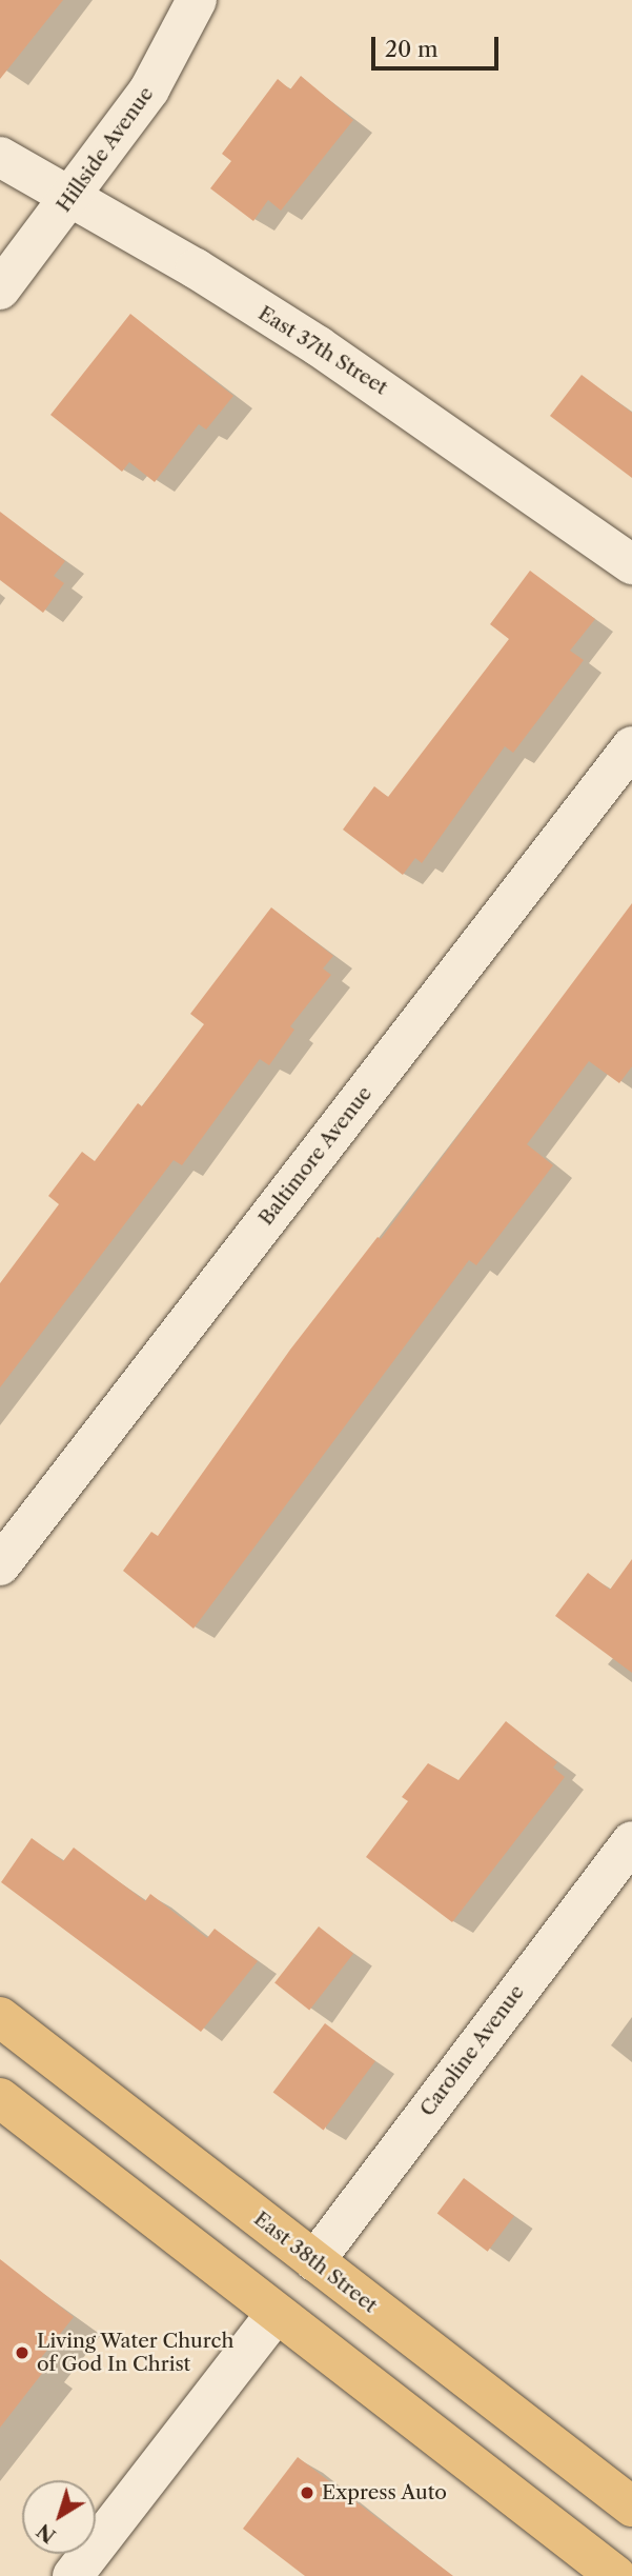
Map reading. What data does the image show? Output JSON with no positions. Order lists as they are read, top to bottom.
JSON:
{
  "streets": {
    "main road": ["East 38th Street"],
    "street": [
      "Hillside Avenue",
      "East 37th Street",
      "Baltimore Avenue",
      "Caroline Avenue"
    ]
  },
  "crossings": [
    ["Hillside Avenue", "East 37th Street"],
    ["Caroline Avenue", "East 38th Street"]
  ],
  "places": ["Living Water Church of God In Christ", "Express Auto"],
  "scale_bar": "20 m",
  "north": "bottom left"
}
